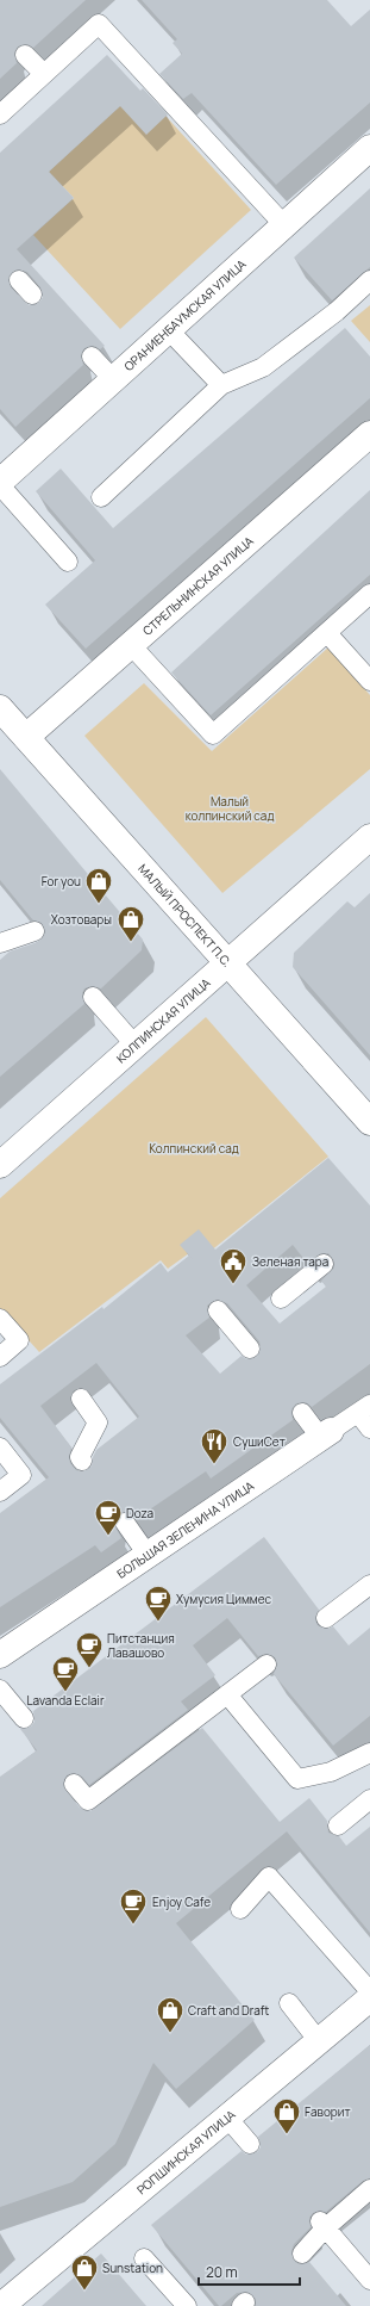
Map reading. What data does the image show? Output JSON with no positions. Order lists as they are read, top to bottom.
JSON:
{
  "streets": {
    "street": [
      "ОРАНИЕНБАУМСКАЯ УЛИЦА",
      "СТРЕЛЬНИНСКАЯ УЛИЦА",
      "МАЛЫЙ ПРОСПЕКТ П.С.",
      "КОЛПИНСКАЯ УЛИЦА",
      "БОЛЬШАЯ ЗЕЛЕНИНА УЛИЦА",
      "РОПШИНСКАЯ УЛИЦА"
    ]
  },
  "crossings": [
    ["СТРЕЛЬНИНСКАЯ УЛИЦА", "МАЛЫЙ ПРОСПЕКТ П.С."],
    ["МАЛЫЙ ПРОСПЕКТ П.С.", "КОЛПИНСКАЯ УЛИЦА"]
  ],
  "parks": ["Малый колпинский сад", "Колпинский сад"],
  "places": {
    "shop": [
      "For you",
      "Хозтовары",
      "Craft and Draft",
      "Fаворит",
      "Sunstation"
    ],
    "public building": ["Зеленая тара"],
    "restaurant": ["СушиСет"],
    "cafe": [
      "Doza",
      "Хумусия Циммес",
      "Питстанция Лавашово",
      "Lavanda Eclair",
      "Enjoy Cafe"
    ]
  },
  "scale_bar": "20 m"
}
